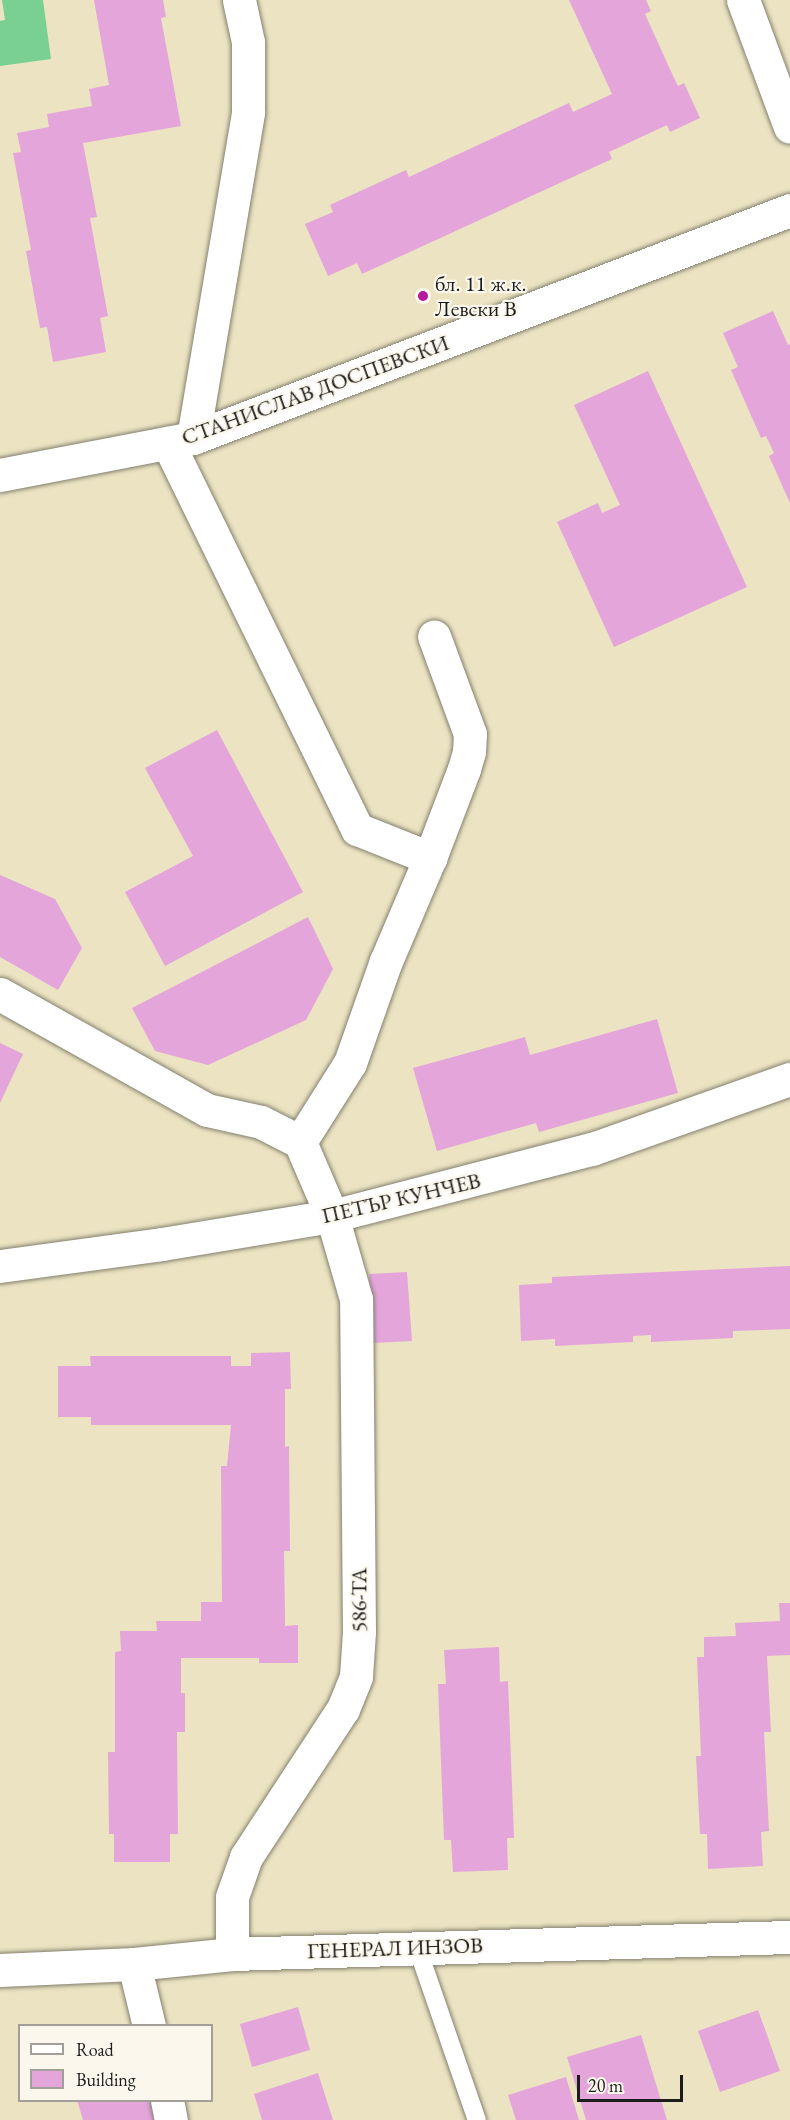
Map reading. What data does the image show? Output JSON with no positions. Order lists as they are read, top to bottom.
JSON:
{
  "streets": {
    "street": [
      "СТАНИСЛАВ ДОСПЕВСКИ",
      "ПЕТЪР КУНЧЕВ",
      "586-ТА",
      "ГЕНЕРАЛ ИНЗОВ"
    ]
  },
  "crossings": [
    ["ПЕТЪР КУНЧЕВ", "586-ТА"],
    ["586-ТА", "ГЕНЕРАЛ ИНЗОВ"]
  ],
  "places": ["бл. 11 ж.к. Левски В"],
  "legend": ["Road", "Building"],
  "scale_bar": "20 m"
}
